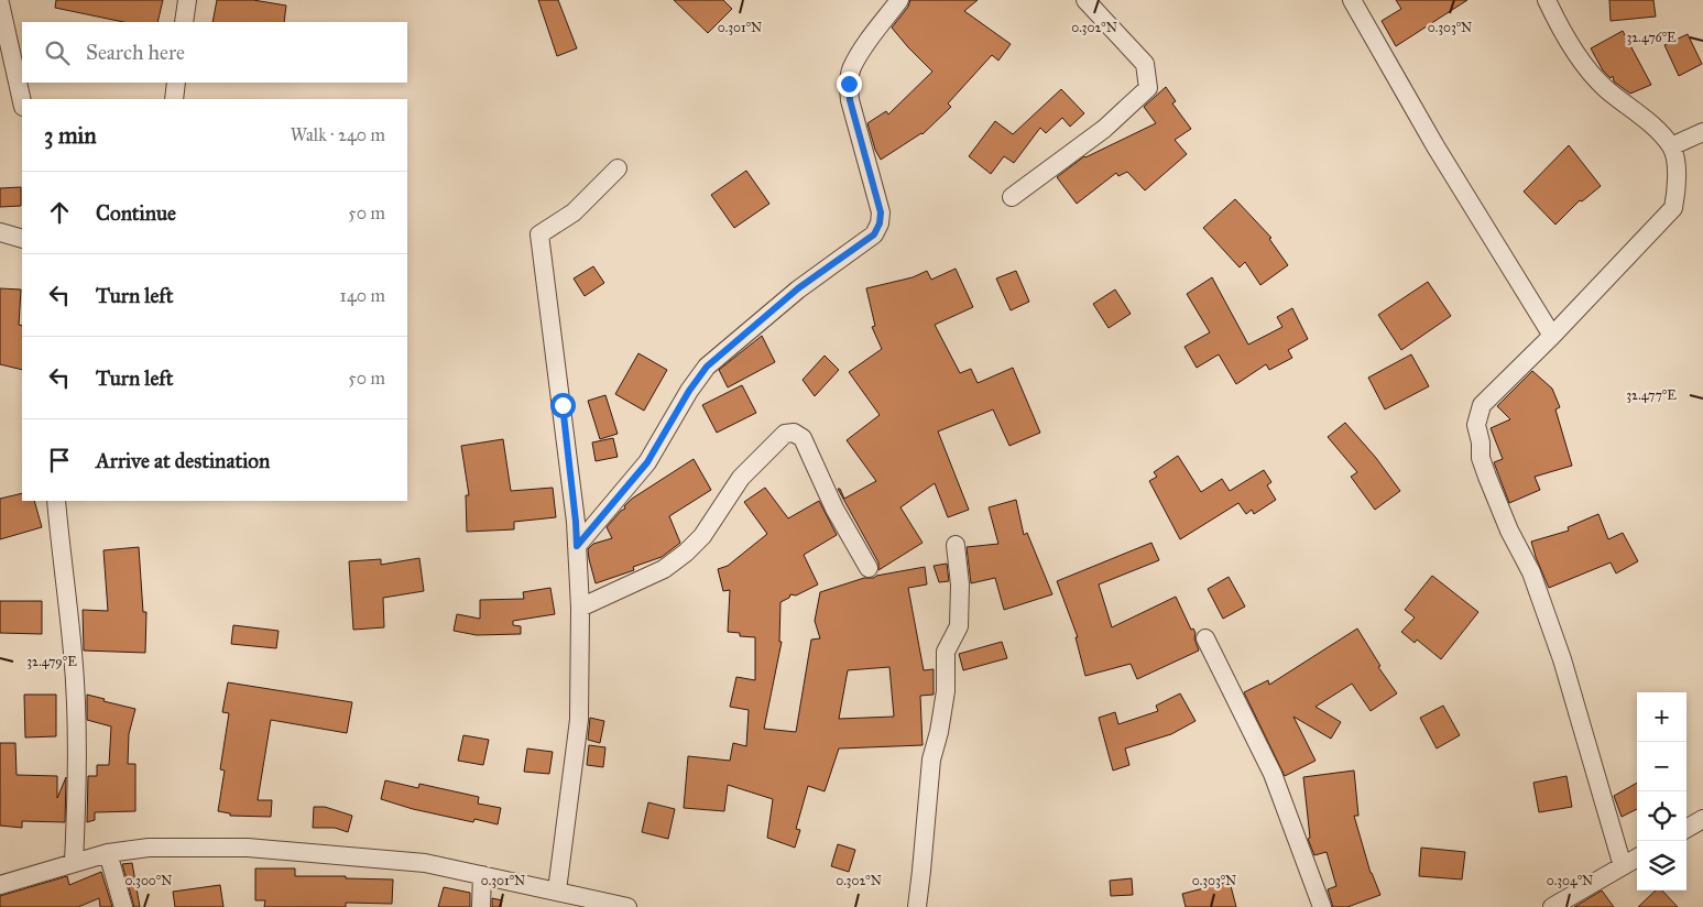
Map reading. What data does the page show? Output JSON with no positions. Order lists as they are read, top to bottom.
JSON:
{
  "page": {
    "search": "Search here",
    "heading": ["3 min", "Walk · 240 m"],
    "list": [
      ["Continue", "50 m"],
      ["Turn left", "140 m"],
      ["Turn left", "50 m"],
      "Arrive at destination"
    ],
    "map_buttons": ["+", "−"]
  },
  "coordinates": [
    "0.301°N",
    "0.302°N",
    "0.303°N",
    "32.476°E",
    "32.477°E",
    "32.479°E",
    "0.300°N",
    "0.304°N"
  ]
}
